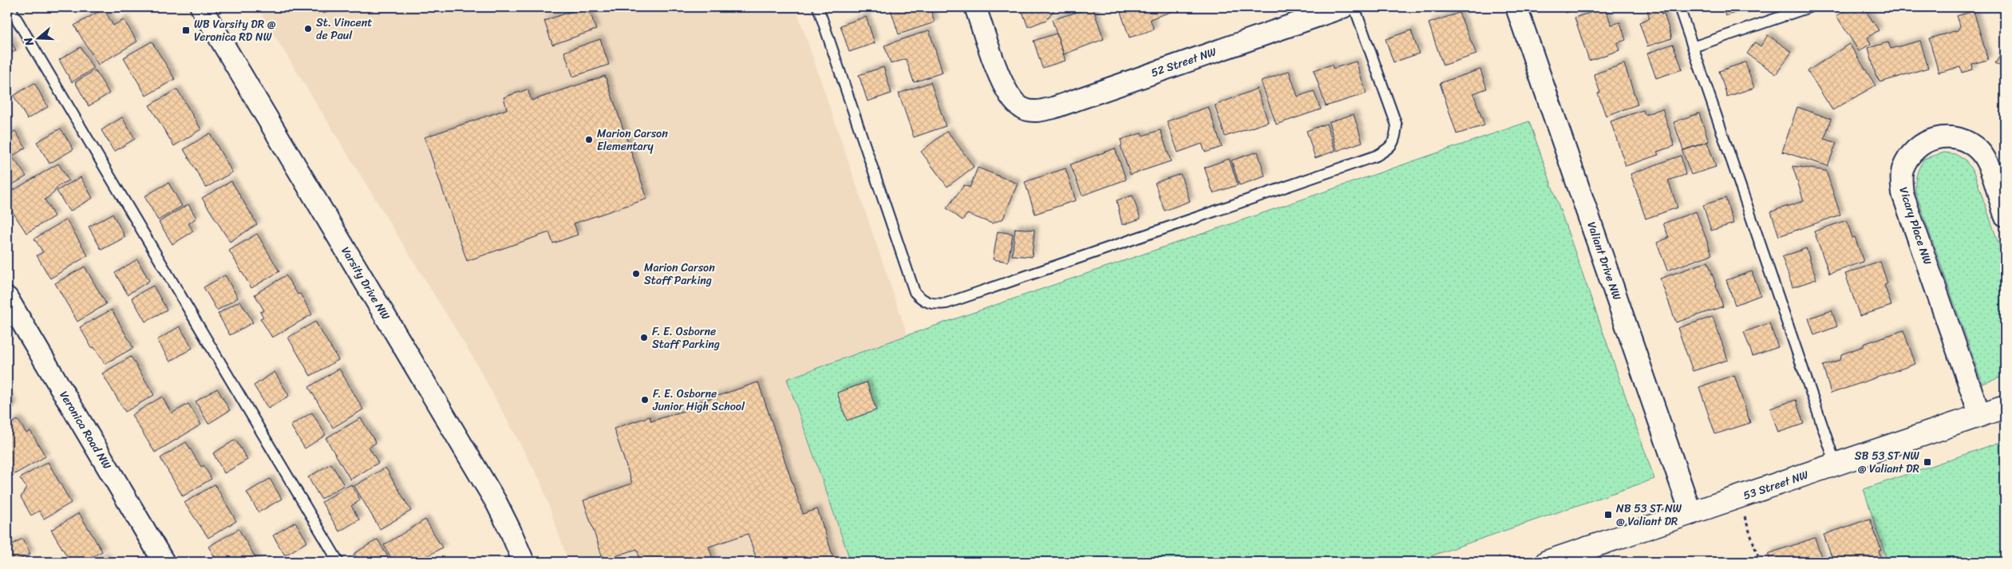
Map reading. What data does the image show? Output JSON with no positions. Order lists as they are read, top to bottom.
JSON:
{
  "streets": {
    "street": [
      "52 Street NW",
      "Vicary Place NW",
      "Valiant Drive NW",
      "Varsity Drive NW",
      "Veronica Road NW",
      "53 Street NW"
    ]
  },
  "crossings": [
    ["Vicary Place NW", "53 Street NW"],
    ["Valiant Drive NW", "53 Street NW"]
  ],
  "places": {
    "other": [
      "St. Vincent de Paul",
      "Marion Carson Elementary",
      "Marion Carson Staff Parking",
      "F. E. Osborne Staff Parking",
      "F. E. Osborne Junior High School"
    ],
    "transit": ["WB Varsity DR @ Veronica RD NW", "SB 53 ST NW @ Valiant DR", "NB 53 ST NW @ Valiant DR"]
  },
  "north": "left"
}
